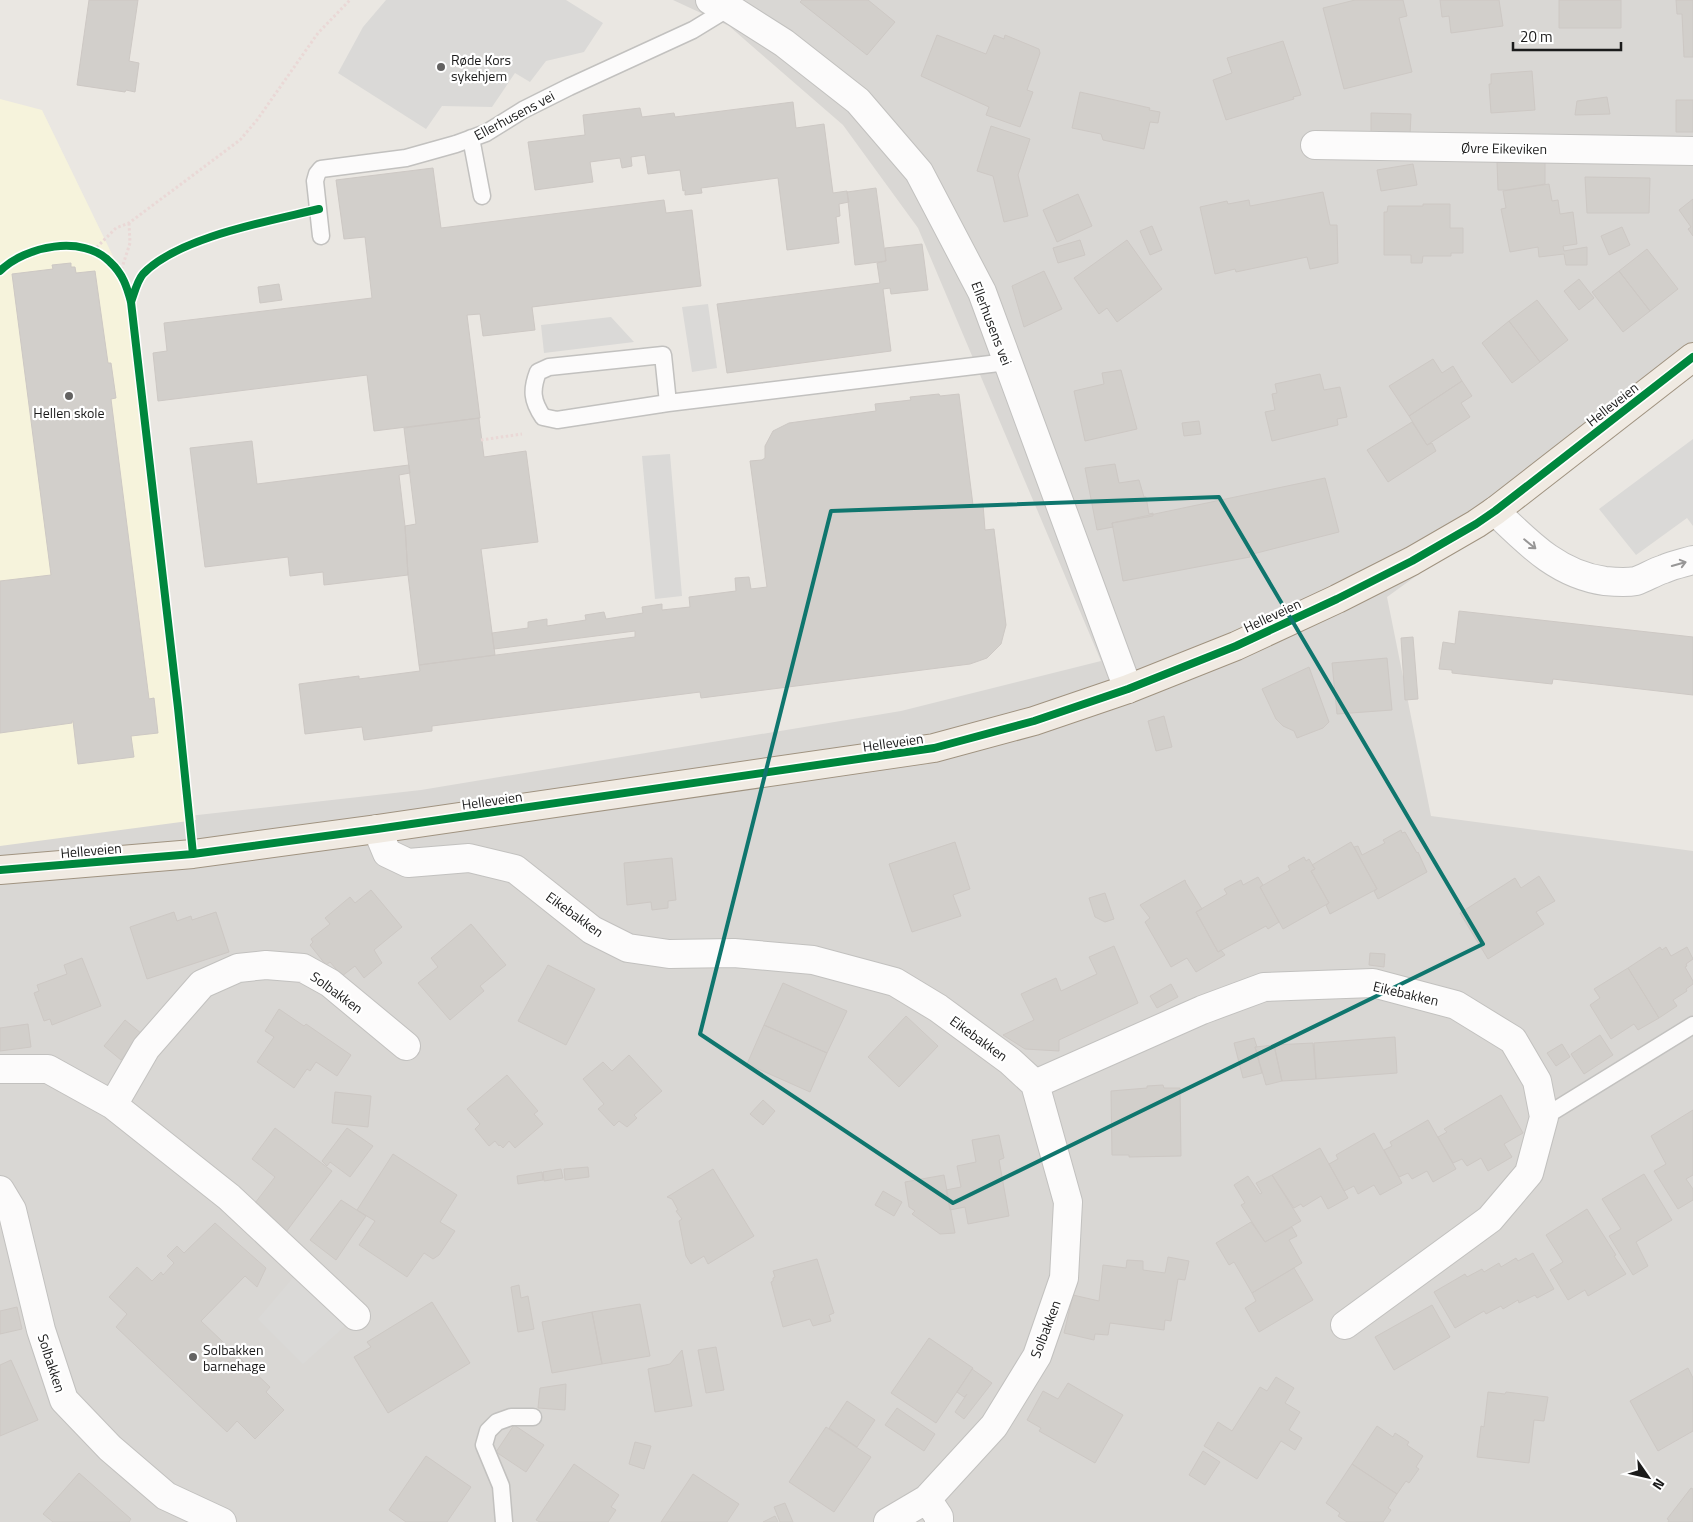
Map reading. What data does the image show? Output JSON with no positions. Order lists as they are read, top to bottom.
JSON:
{
  "streets": {
    "main road": ["Helleveien"],
    "street": [
      "Ellerhusens vei",
      "Øvre Eikeviken",
      "Eikebakken",
      "Solbakken"
    ]
  },
  "crossings": [
    ["Ellerhusens vei", "Helleveien"],
    ["Helleveien", "Eikebakken"],
    ["Eikebakken", "Solbakken"]
  ],
  "places": ["Røde Kors sykehjem", "Hellen skole", "Solbakken barnehage"],
  "scale_bar": "20 m",
  "north": "bottom right"
}
